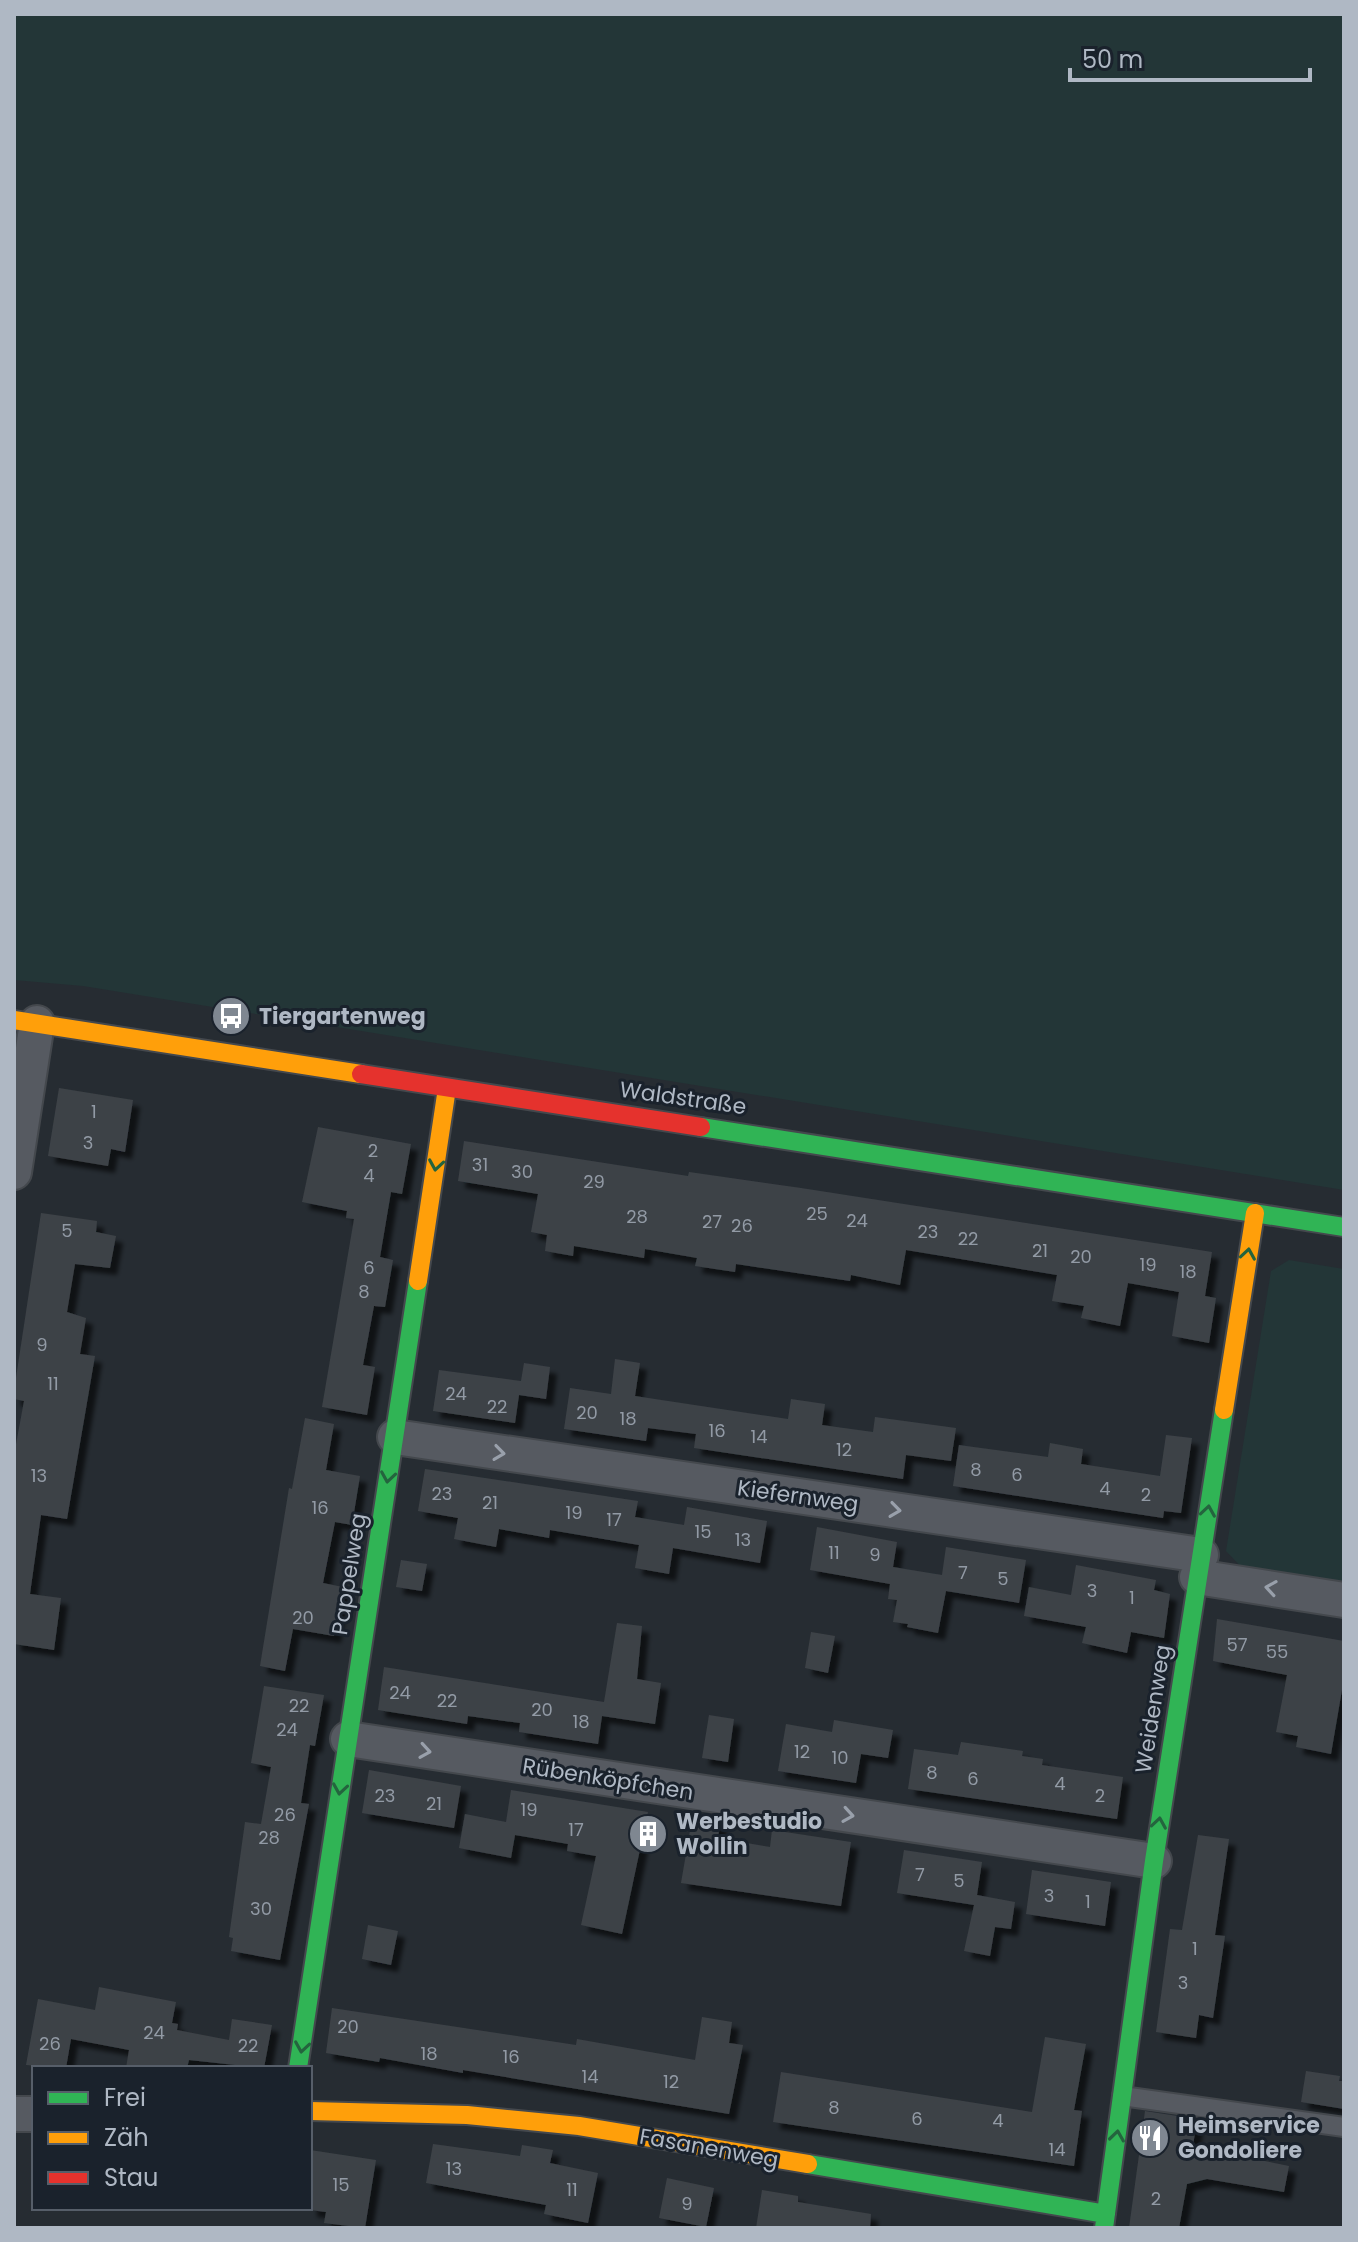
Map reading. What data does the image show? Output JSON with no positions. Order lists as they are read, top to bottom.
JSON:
{
  "streets": {
    "street": [
      "Waldstraße",
      "Kiefernweg",
      "Pappelweg",
      "Weidenweg",
      "Rübenköpfchen",
      "Fasanenweg"
    ]
  },
  "crossings": [
    ["Waldstraße", "Pappelweg"],
    ["Waldstraße", "Weidenweg"],
    ["Kiefernweg", "Pappelweg"],
    ["Kiefernweg", "Weidenweg"],
    ["Pappelweg", "Rübenköpfchen"],
    ["Weidenweg", "Rübenköpfchen"],
    ["Weidenweg", "Fasanenweg"]
  ],
  "one_way": ["Pappelweg", "Weidenweg", "Rübenköpfchen"],
  "places": {
    "bus stop": ["Tiergartenweg"],
    "building": ["Werbestudio Wollin"],
    "restaurant": ["Heimservice Gondoliere"]
  },
  "house_numbers": [
    "1",
    "3",
    "2",
    "31",
    "30",
    "4",
    "29",
    "25",
    "28",
    "24",
    "27",
    "26",
    "5",
    "23",
    "22",
    "21",
    "20",
    "19",
    "6",
    "18",
    "8",
    "9",
    "11",
    "24",
    "22",
    "20",
    "18",
    "16",
    "14",
    "12",
    "8",
    "6",
    "13",
    "4",
    "23",
    "2",
    "21",
    "16",
    "19",
    "17",
    "15",
    "13",
    "11",
    "9",
    "7",
    "5",
    "3",
    "1",
    "20",
    "57",
    "55",
    "24",
    "22",
    "22",
    "20",
    "18",
    "24",
    "12",
    "10",
    "8",
    "6",
    "4",
    "23",
    "2",
    "21",
    "19",
    "26",
    "17",
    "28",
    "7",
    "5",
    "3",
    "1",
    "30",
    "1",
    "3",
    "20",
    "24",
    "26",
    "22",
    "18",
    "16",
    "14",
    "12",
    "8",
    "6",
    "4",
    "14",
    "13",
    "15",
    "11",
    "2",
    "9"
  ],
  "legend": ["Frei", "Zäh", "Stau"],
  "scale_bar": "50 m"
}
